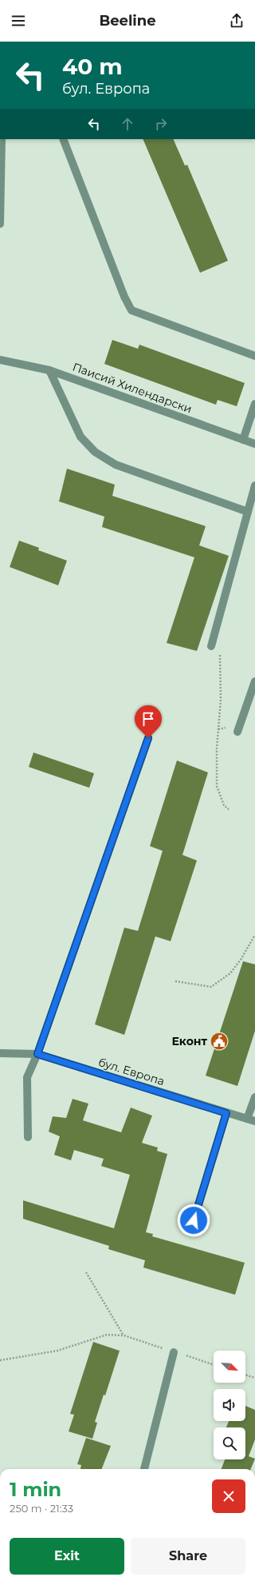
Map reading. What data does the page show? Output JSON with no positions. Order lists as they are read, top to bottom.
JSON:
{
  "streets": {
    "street": ["Паисий Хилендарски", "бул. Европа"]
  },
  "places": {
    "public building": ["Еконт"]
  },
  "north": "bottom right",
  "page": {
    "header": "Beeline",
    "turn": ["40 m", "бул. Европа"],
    "heading": ["1 min", "250 m · 21:33"],
    "buttons": ["Exit", "Share"]
  }
}
